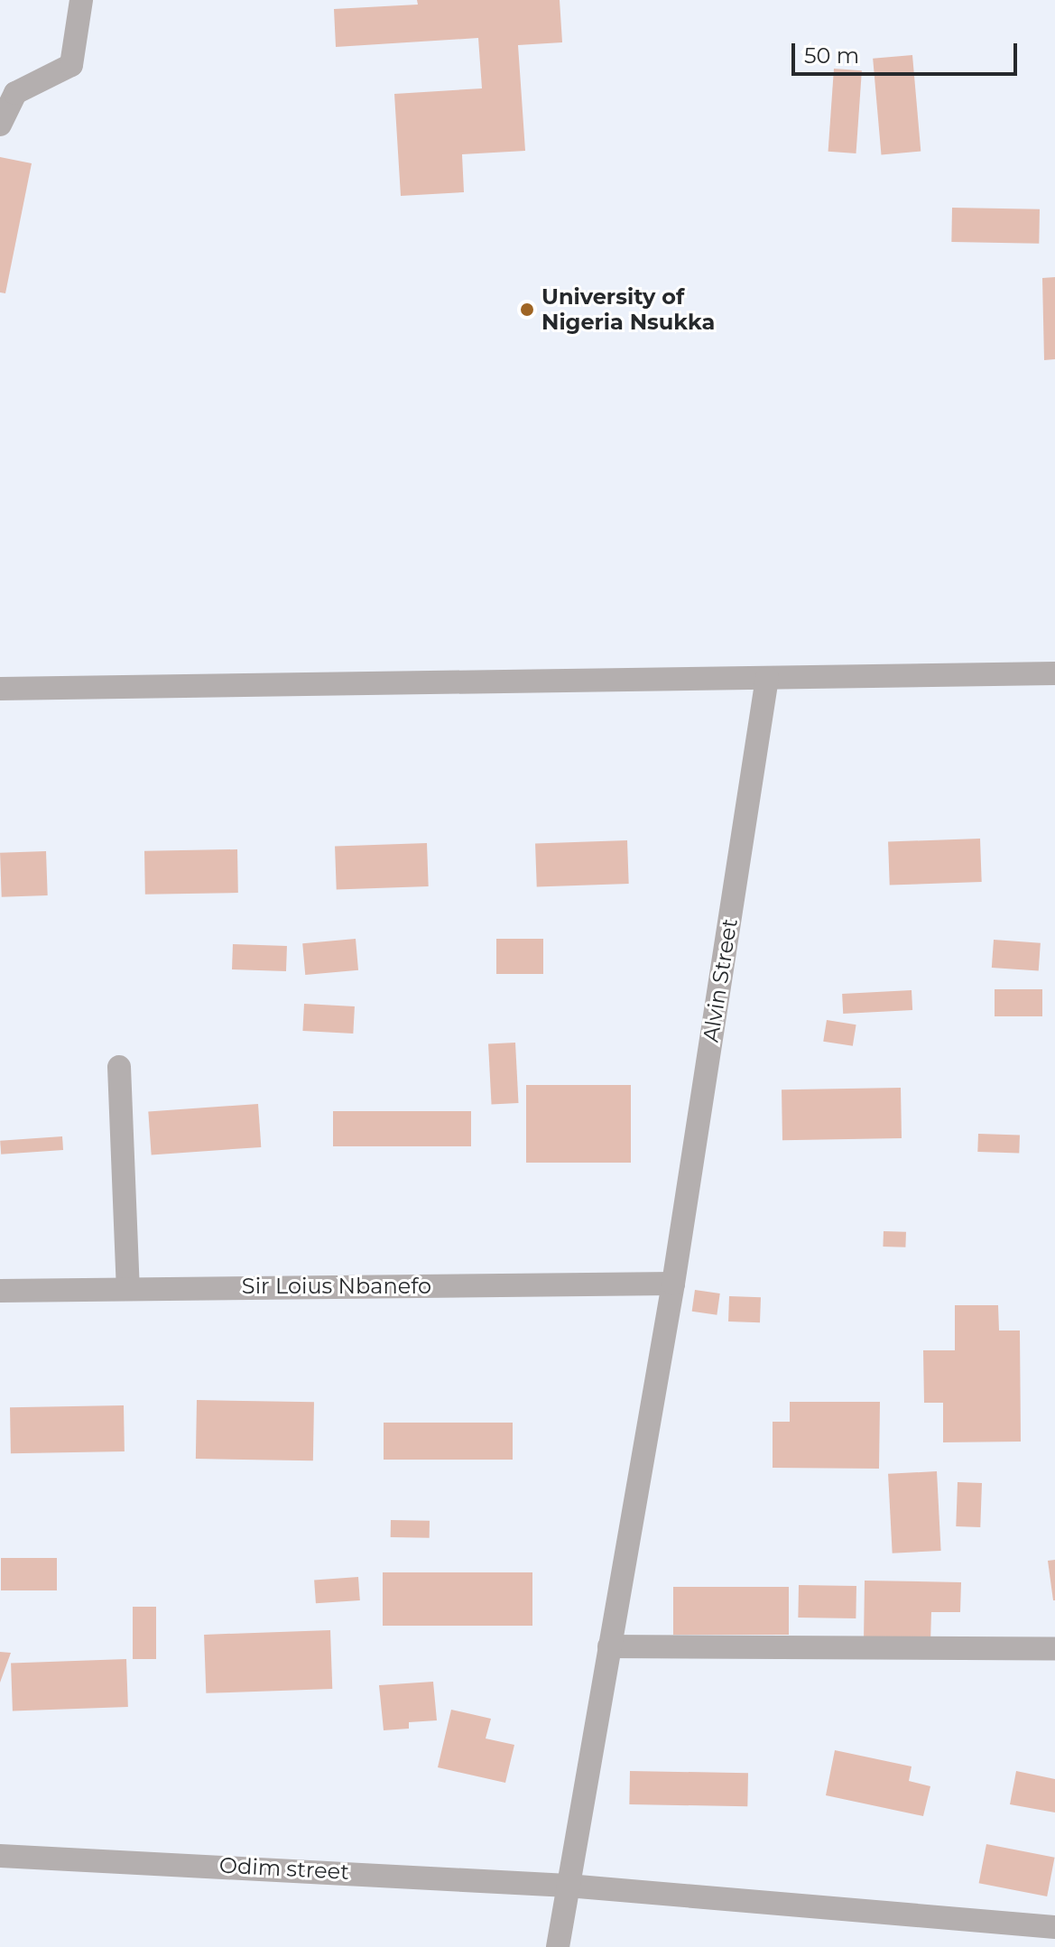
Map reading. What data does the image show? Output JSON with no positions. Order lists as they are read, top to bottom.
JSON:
{
  "streets": {
    "street": ["Alvin Street", "Sir Loius Nbanefo", "Odim street"]
  },
  "crossings": [
    ["Alvin Street", "Sir Loius Nbanefo"],
    ["Alvin Street", "Odim street"]
  ],
  "places": ["University of Nigeria Nsukka"],
  "scale_bar": "50 m"
}
